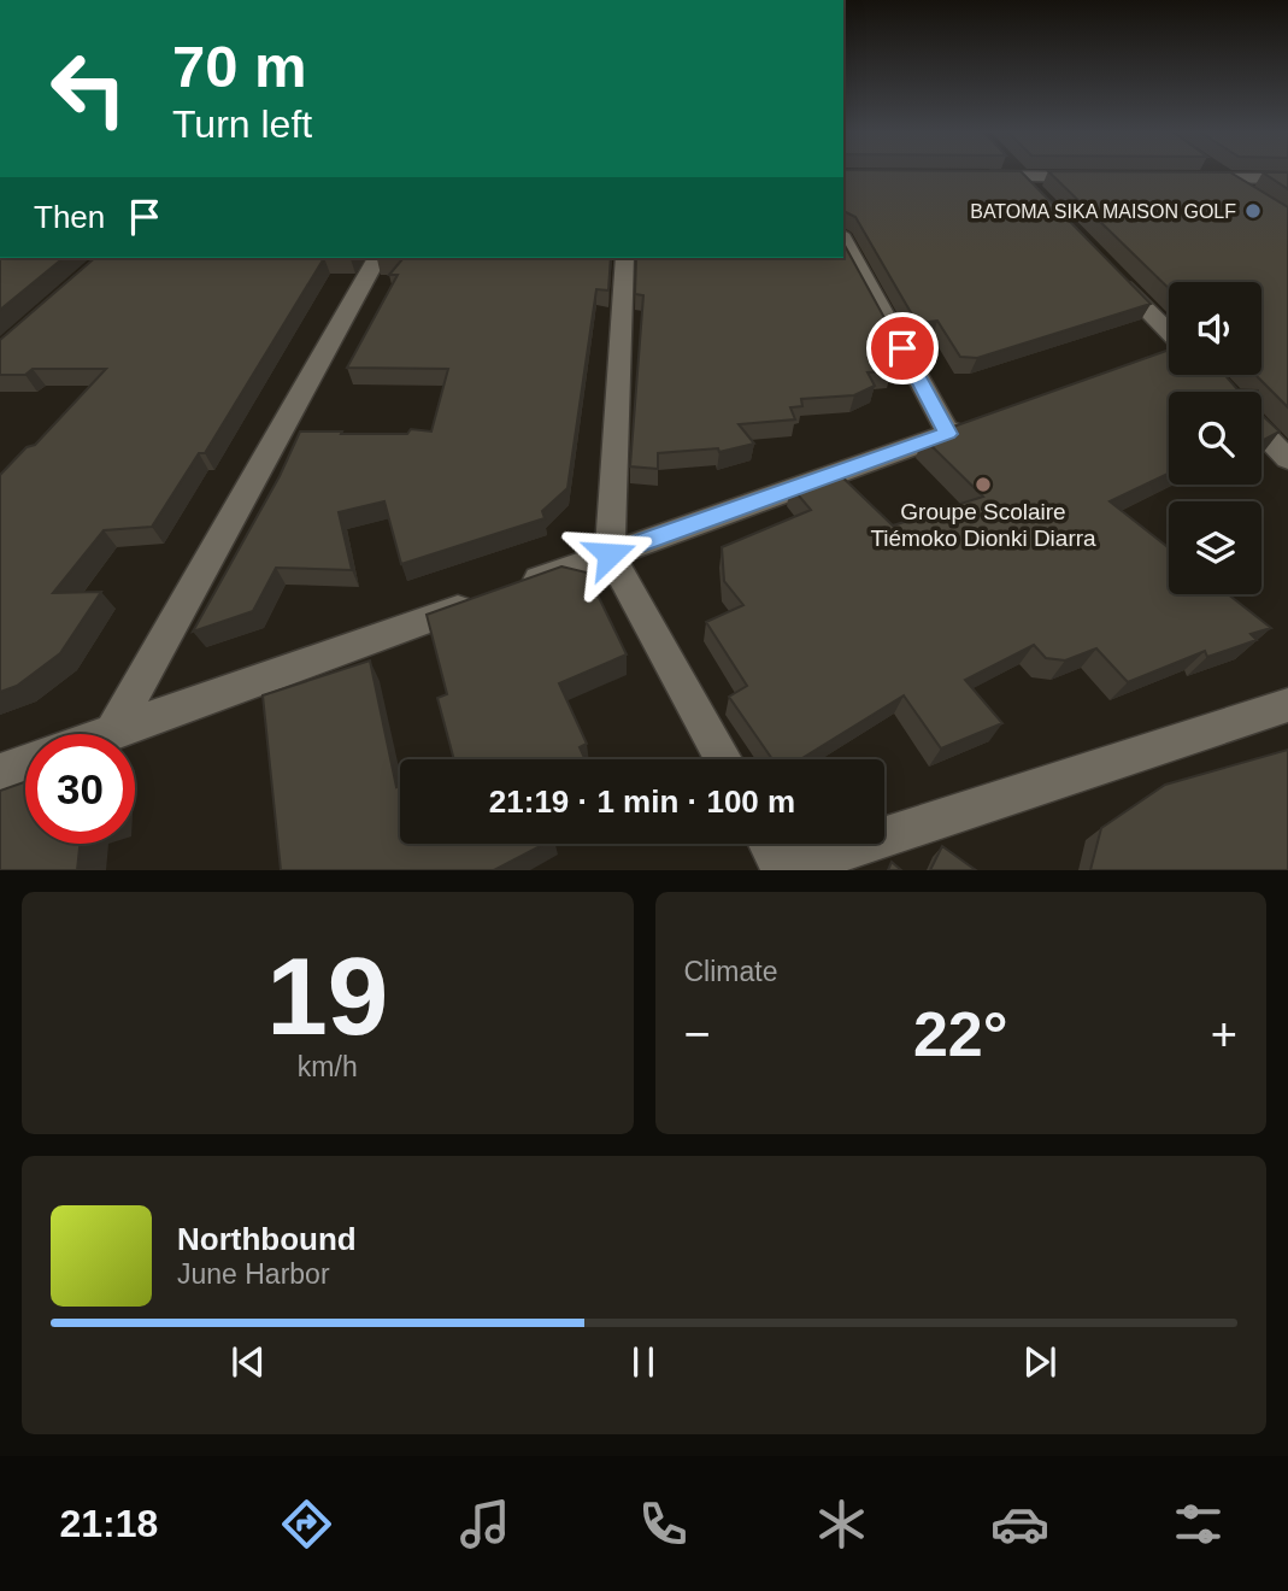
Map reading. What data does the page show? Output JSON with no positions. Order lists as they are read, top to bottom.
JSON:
{
  "places": ["BATOMA SIKA MAISON GOLF", "Groupe Scolaire Tiémoko Dionki Diarra"],
  "page": {
    "turn": ["70 m", "Turn left"],
    "then": "Then",
    "limit": "30",
    "trip": "21:19 · 1 min · 100 m",
    "tile": [
      ["19", "km/h"],
      "Climate"
    ],
    "heat": ["−", "22°", "+"],
    "song": ["Northbound", "June Harbor"],
    "tabs": "21:18"
  }
}
